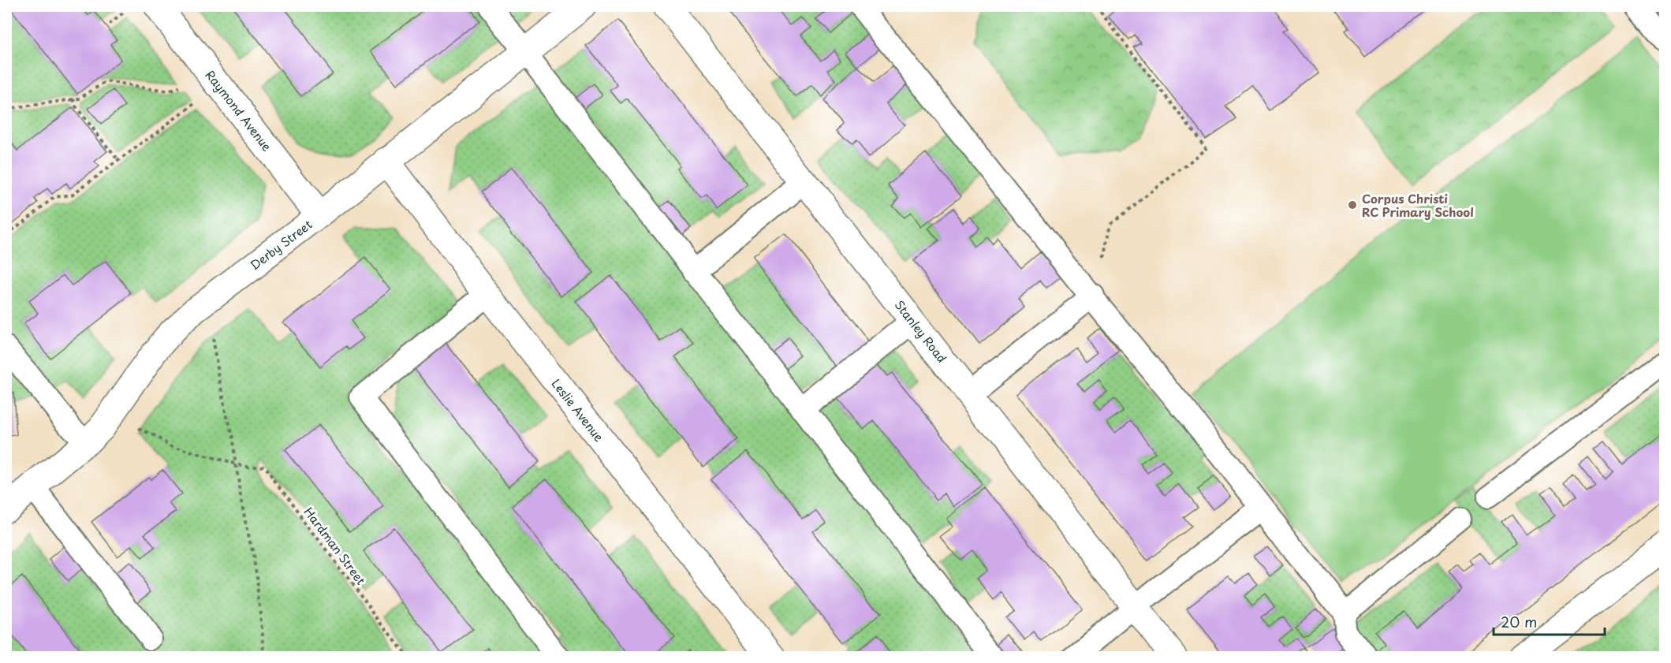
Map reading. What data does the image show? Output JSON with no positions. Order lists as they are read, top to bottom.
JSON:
{
  "streets": {
    "street": [
      "Raymond Avenue",
      "Derby Street",
      "Stanley Road",
      "Leslie Avenue"
    ],
    "path": ["Hardman Street"]
  },
  "crossings": [
    ["Raymond Avenue", "Derby Street"],
    ["Derby Street", "Leslie Avenue"]
  ],
  "places": ["Corpus Christi RC Primary School"],
  "scale_bar": "20 m"
}
